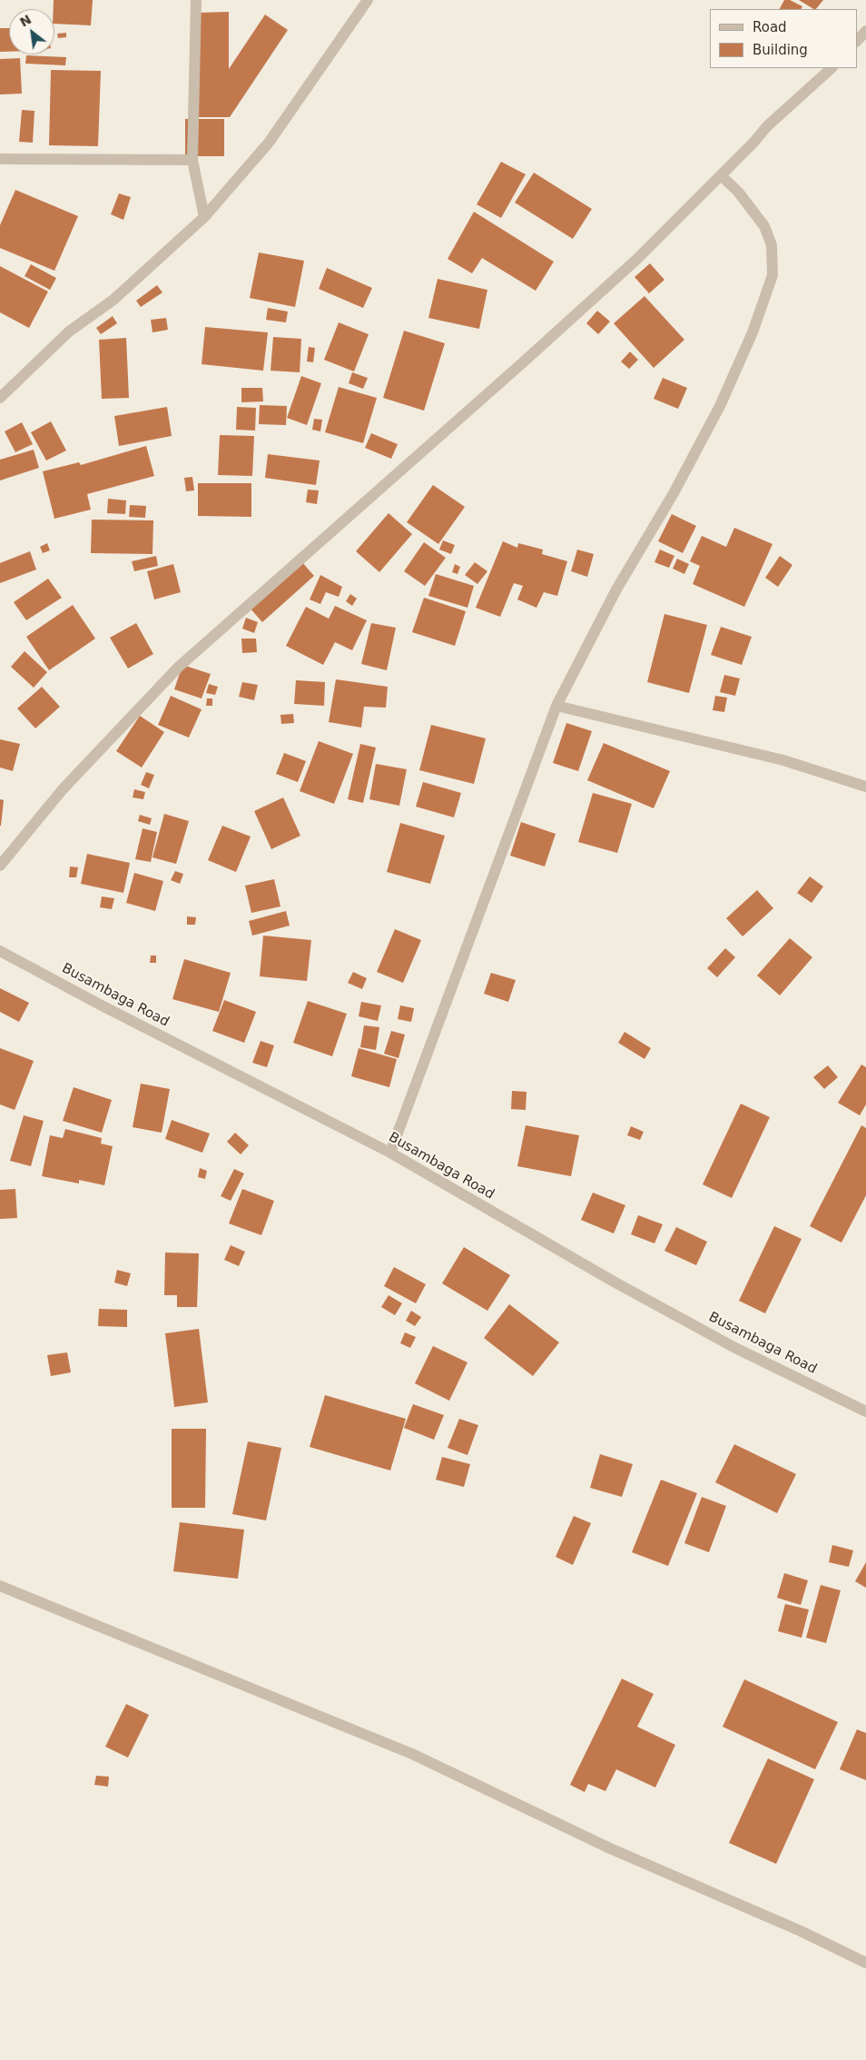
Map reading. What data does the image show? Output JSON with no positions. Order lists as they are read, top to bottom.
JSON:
{
  "streets": {
    "street": ["Busambaga Road"]
  },
  "legend": ["Road", "Building"],
  "north": "top left"
}
